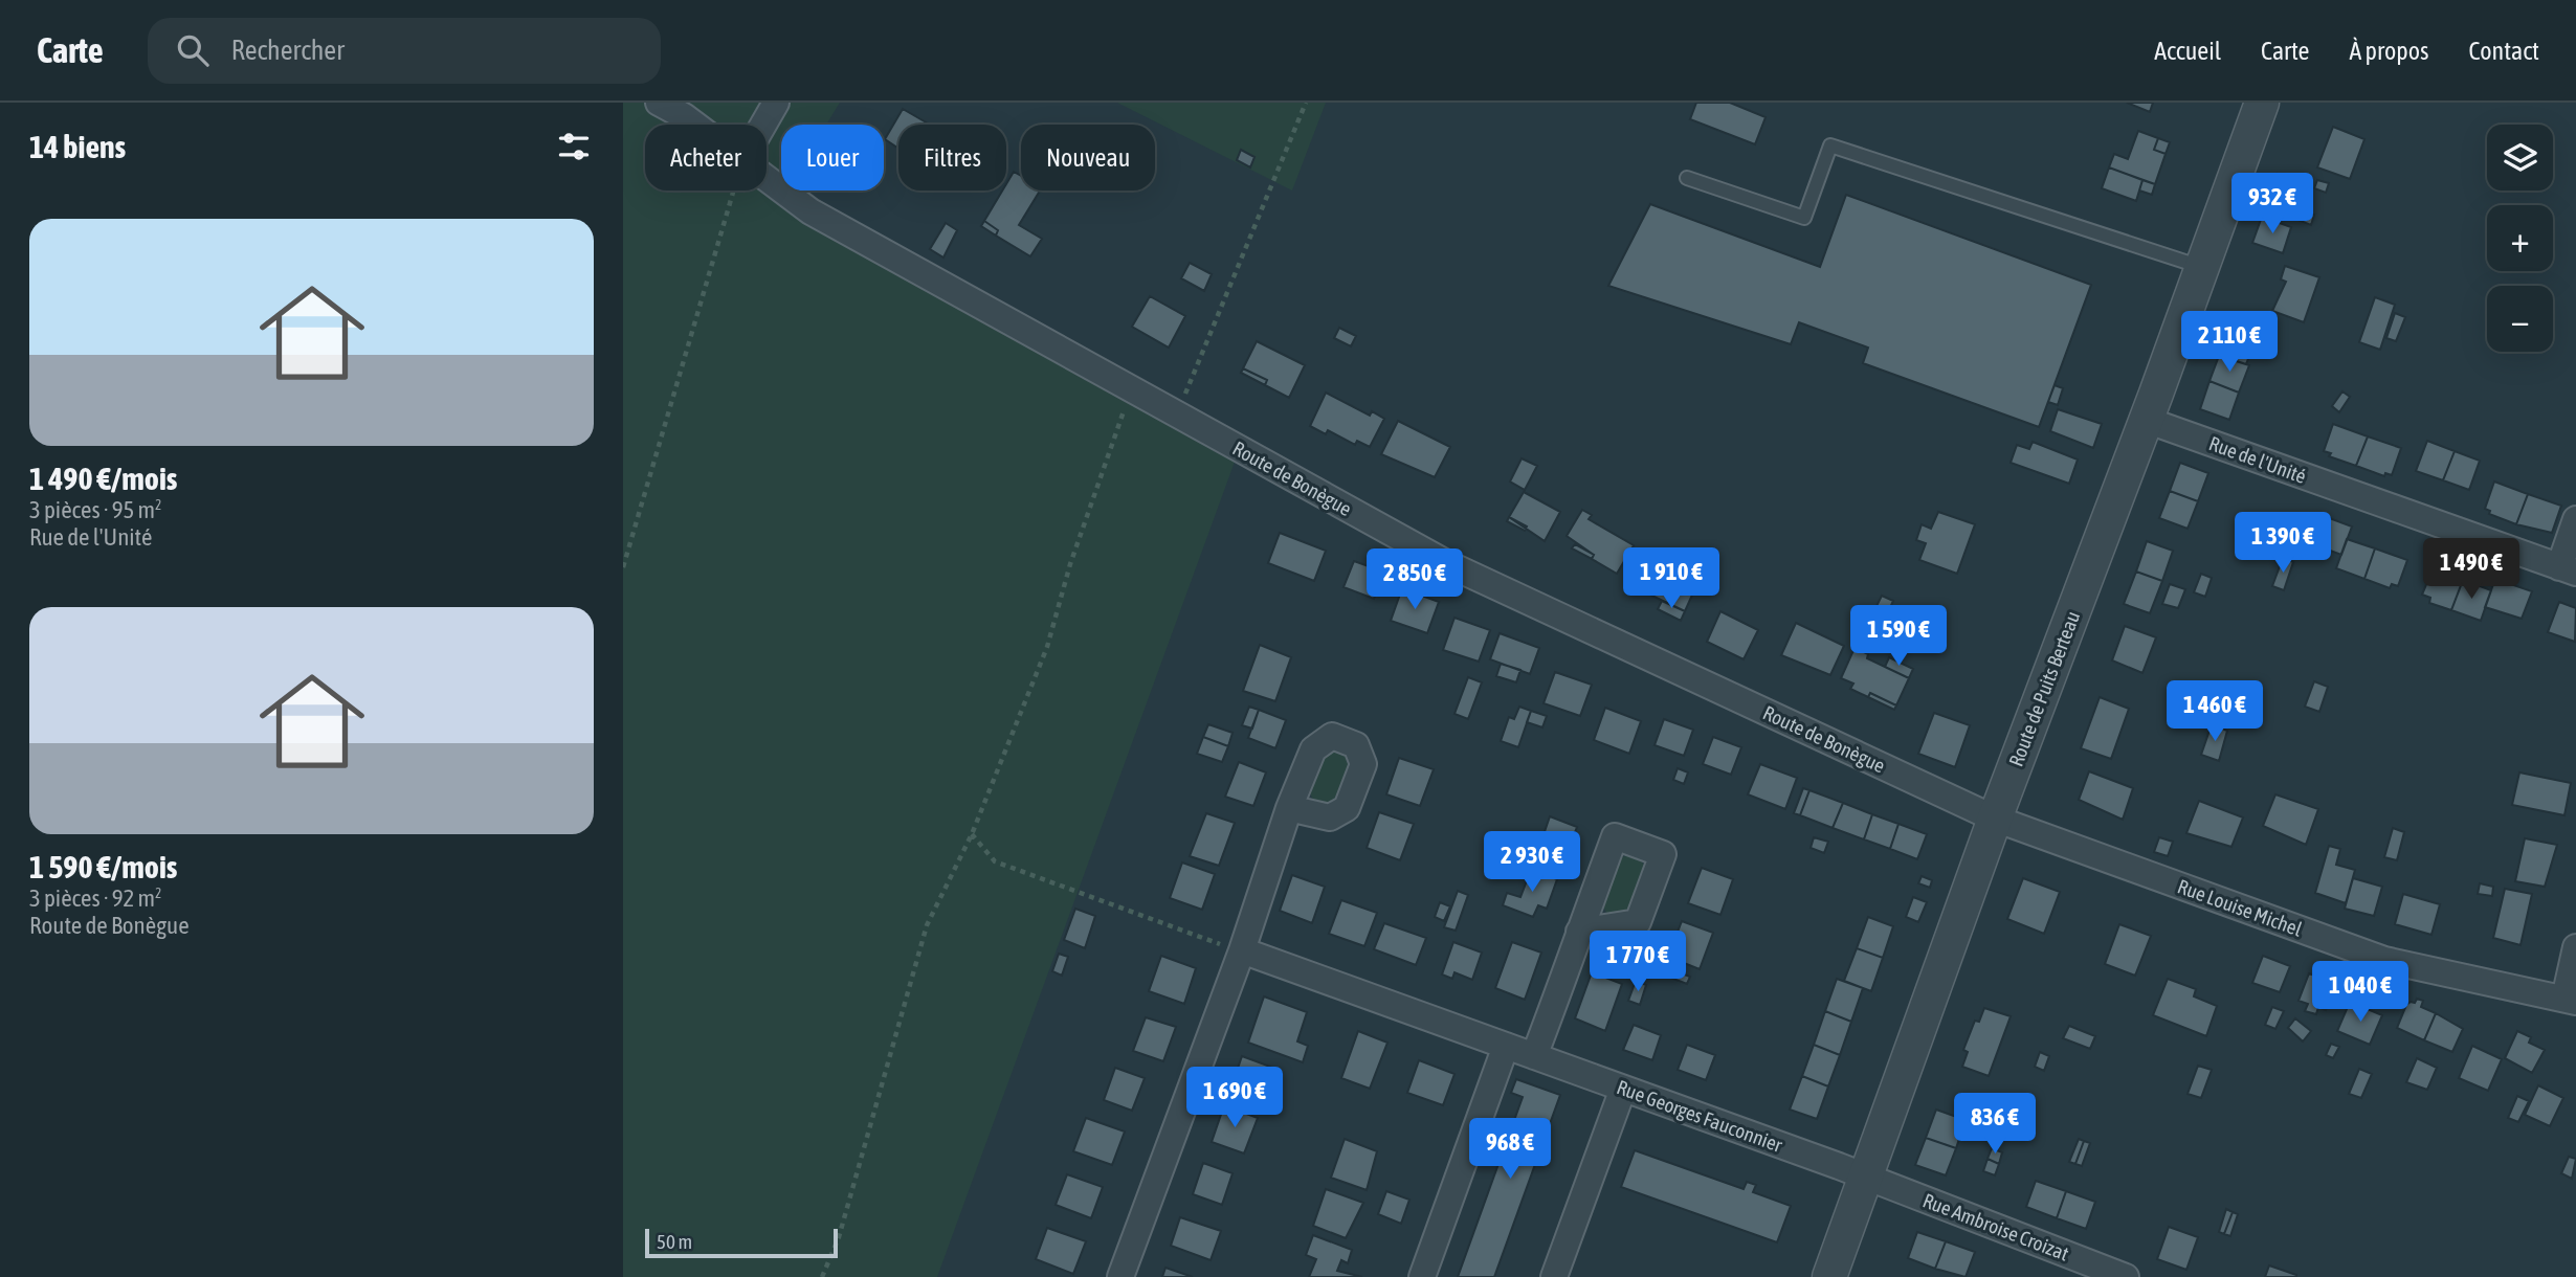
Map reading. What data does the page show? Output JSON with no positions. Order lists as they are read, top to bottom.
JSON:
{
  "streets": {
    "street": [
      "Rue de l'Unité",
      "Route de Bonègue",
      "Route de Puits Berteau",
      "Rue Louise Michel",
      "Rue Georges Fauconnier",
      "Rue Ambroise Croizat"
    ]
  },
  "crossings": [
    ["Rue de l'Unité", "Route de Puits Berteau"],
    ["Route de Bonègue", "Route de Puits Berteau"],
    ["Route de Bonègue", "Rue Louise Michel"],
    ["Route de Puits Berteau", "Rue Louise Michel"],
    ["Route de Puits Berteau", "Rue Georges Fauconnier"],
    ["Route de Puits Berteau", "Rue Ambroise Croizat"],
    ["Rue Georges Fauconnier", "Rue Ambroise Croizat"]
  ],
  "scale_bar": "50 m",
  "page": {
    "header": "Carte",
    "search": "Rechercher",
    "nav": [
      "Accueil",
      "Carte",
      "À propos",
      "Contact"
    ],
    "heading": "14 biens",
    "map_buttons": ["+", "−"],
    "chip": [
      "Acheter",
      "Louer",
      "Filtres",
      "Nouveau"
    ],
    "price": [
      "932 €",
      "2 110 €",
      "1 390 €",
      "1 490 €",
      "1 910 €",
      "2 850 €",
      "1 590 €",
      "1 460 €",
      "2 930 €",
      "1 770 €",
      "1 040 €",
      "1 690 €",
      "836 €",
      "968 €"
    ],
    "list": [
      {
        "name": "1 490 €/mois",
        "note": "3 pièces · 95 m² · Rue de l'Unité"
      },
      {
        "name": "1 590 €/mois",
        "note": "3 pièces · 92 m² · Route de Bonègue"
      }
    ],
    "scale": "50 m"
  }
}
